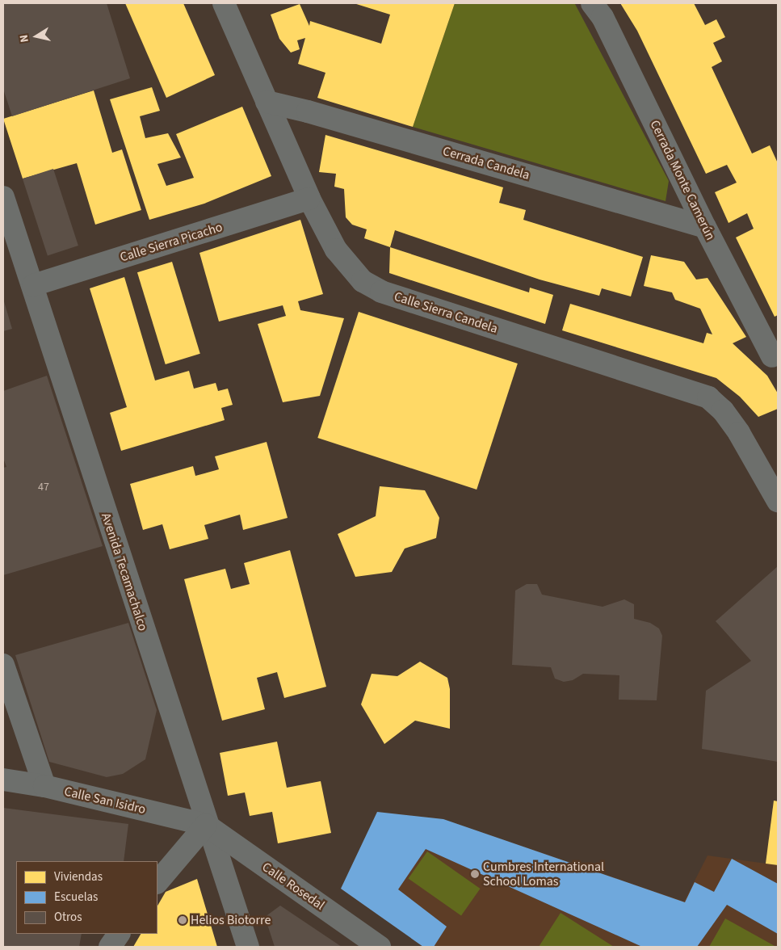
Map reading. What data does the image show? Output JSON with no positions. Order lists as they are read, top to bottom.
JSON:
{
  "streets": {
    "street": [
      "Cerrada Candela",
      "Cerrada Monte Camerún",
      "Calle Sierra Picacho",
      "Calle Sierra Candela",
      "Avenida Tecamachalco",
      "Calle San Isidro",
      "Calle Rosedal"
    ]
  },
  "crossings": [
    ["Cerrada Candela", "Cerrada Monte Camerún"],
    ["Cerrada Candela", "Calle Sierra Candela"],
    ["Calle Sierra Picacho", "Calle Sierra Candela"],
    ["Calle Sierra Picacho", "Avenida Tecamachalco"],
    ["Avenida Tecamachalco", "Calle San Isidro"],
    ["Avenida Tecamachalco", "Calle Rosedal"],
    ["Calle San Isidro", "Calle Rosedal"]
  ],
  "places": ["Cumbres International School Lomas", "Helios Biotorre"],
  "house_numbers": ["47"],
  "legend": ["Viviendas", "Escuelas", "Otros"],
  "north": "left"
}
